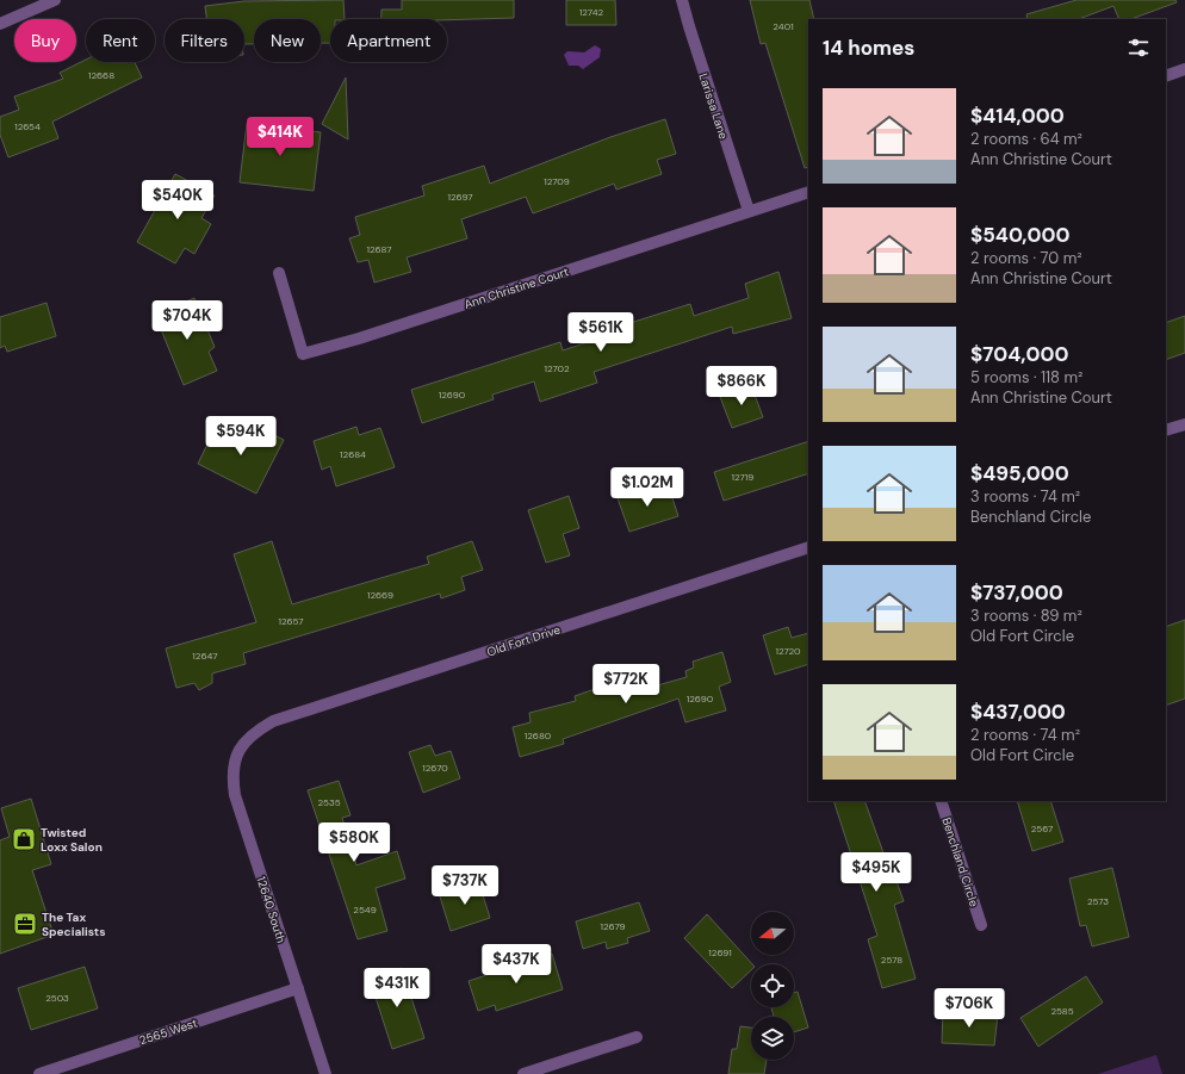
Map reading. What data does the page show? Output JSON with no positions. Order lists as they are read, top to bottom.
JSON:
{
  "streets": {
    "street": [
      "Larissa Lane",
      "Ann Christine Court",
      "Old Fort Drive",
      "Benchland Circle",
      "12640 South",
      "2565 West"
    ]
  },
  "crossings": [
    ["Larissa Lane", "Ann Christine Court"],
    ["Old Fort Drive", "12640 South"],
    ["12640 South", "2565 West"]
  ],
  "places": {
    "shop": ["Twisted Loxx Salon"],
    "office": ["The Tax Specialists"]
  },
  "house_numbers": [
    "12742",
    "2401",
    "12668",
    "12654",
    "12709",
    "12697",
    "12687",
    "12702",
    "12690",
    "12684",
    "12719",
    "12669",
    "12657",
    "12720",
    "12647",
    "12690",
    "12680",
    "12670",
    "2535",
    "2567",
    "2573",
    "2549",
    "12679",
    "12691",
    "2578",
    "2503",
    "2585"
  ],
  "north": "left",
  "page": {
    "chip": [
      "Buy",
      "Rent",
      "Filters",
      "New",
      "Apartment"
    ],
    "heading": "14 homes",
    "list": [
      {
        "name": "$414,000",
        "note": "2 rooms · 64 m² · Ann Christine Court"
      },
      {
        "name": "$540,000",
        "note": "2 rooms · 70 m² · Ann Christine Court"
      },
      {
        "name": "$704,000",
        "note": "5 rooms · 118 m² · Ann Christine Court"
      },
      {
        "name": "$495,000",
        "note": "3 rooms · 74 m² · Benchland Circle"
      },
      {
        "name": "$737,000",
        "note": "3 rooms · 89 m² · Old Fort Circle"
      },
      {
        "name": "$437,000",
        "note": "2 rooms · 74 m² · Old Fort Circle"
      }
    ],
    "price": [
      "$414K",
      "$540K",
      "$704K",
      "$561K",
      "$866K",
      "$594K",
      "$1.02M",
      "$772K",
      "$580K",
      "$495K",
      "$737K",
      "$437K",
      "$431K",
      "$706K"
    ]
  }
}
